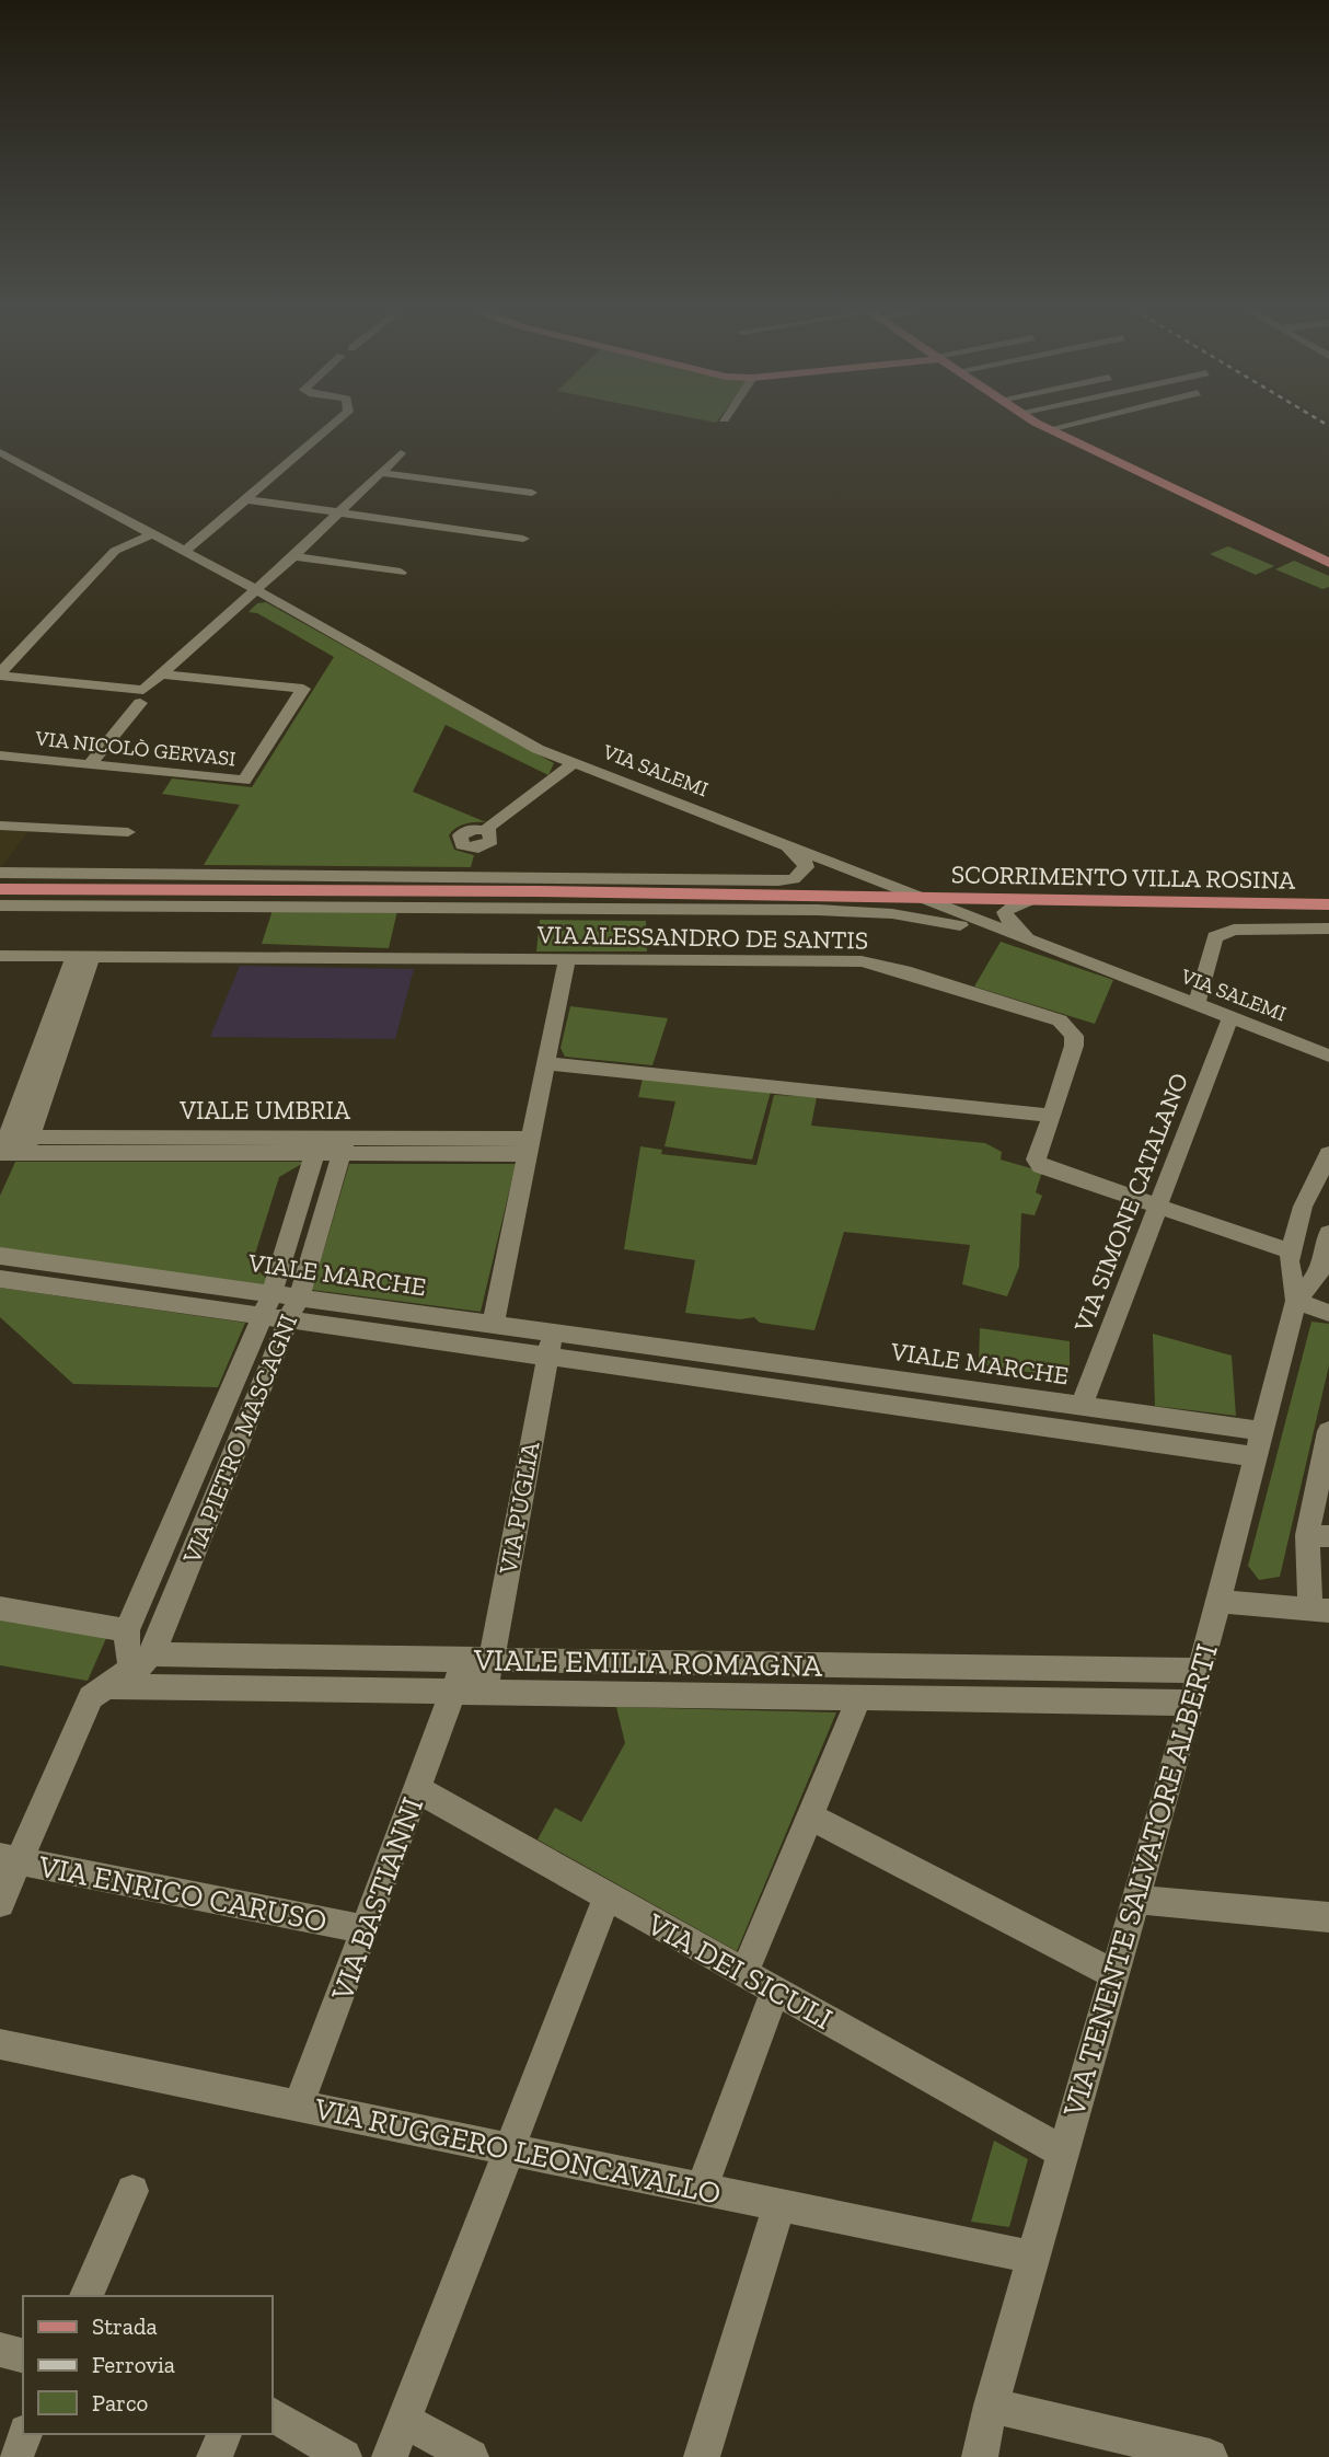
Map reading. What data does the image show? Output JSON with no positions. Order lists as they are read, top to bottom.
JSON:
{
  "streets": {
    "main road": ["SCORRIMENTO VILLA ROSINA"],
    "street": [
      "VIA NICOLÒ GERVASI",
      "VIA SALEMI",
      "VIA ALESSANDRO DE SANTIS",
      "VIALE UMBRIA",
      "VIA SIMONE CATALANO",
      "VIALE MARCHE",
      "VIA PIETRO MASCAGNI",
      "VIA PUGLIA",
      "VIALE EMILIA ROMAGNA",
      "VIA TENENTE SALVATORE ALBERTI",
      "VIA ENRICO CARUSO",
      "VIA BASTIANNI",
      "VIA DEI SICULI",
      "VIA RUGGERO LEONCAVALLO"
    ]
  },
  "crossings": [
    ["VIA SALEMI", "SCORRIMENTO VILLA ROSINA"],
    ["VIA SALEMI", "VIA SIMONE CATALANO"],
    ["VIA ALESSANDRO DE SANTIS", "VIA SIMONE CATALANO"],
    ["VIALE UMBRIA", "VIA PIETRO MASCAGNI"],
    ["VIA SIMONE CATALANO", "VIALE MARCHE"],
    ["VIALE MARCHE", "VIA PIETRO MASCAGNI"],
    ["VIALE MARCHE", "VIA PUGLIA"],
    ["VIALE MARCHE", "VIA TENENTE SALVATORE ALBERTI"],
    ["VIA PIETRO MASCAGNI", "VIALE EMILIA ROMAGNA"],
    ["VIA PUGLIA", "VIALE EMILIA ROMAGNA"],
    ["VIA PUGLIA", "VIA BASTIANNI"],
    ["VIALE EMILIA ROMAGNA", "VIA TENENTE SALVATORE ALBERTI"],
    ["VIALE EMILIA ROMAGNA", "VIA ENRICO CARUSO"],
    ["VIALE EMILIA ROMAGNA", "VIA BASTIANNI"],
    ["VIA TENENTE SALVATORE ALBERTI", "VIA DEI SICULI"],
    ["VIA TENENTE SALVATORE ALBERTI", "VIA RUGGERO LEONCAVALLO"],
    ["VIA ENRICO CARUSO", "VIA BASTIANNI"],
    ["VIA BASTIANNI", "VIA DEI SICULI"],
    ["VIA BASTIANNI", "VIA RUGGERO LEONCAVALLO"]
  ],
  "legend": ["Strada", "Ferrovia", "Parco"]
}
